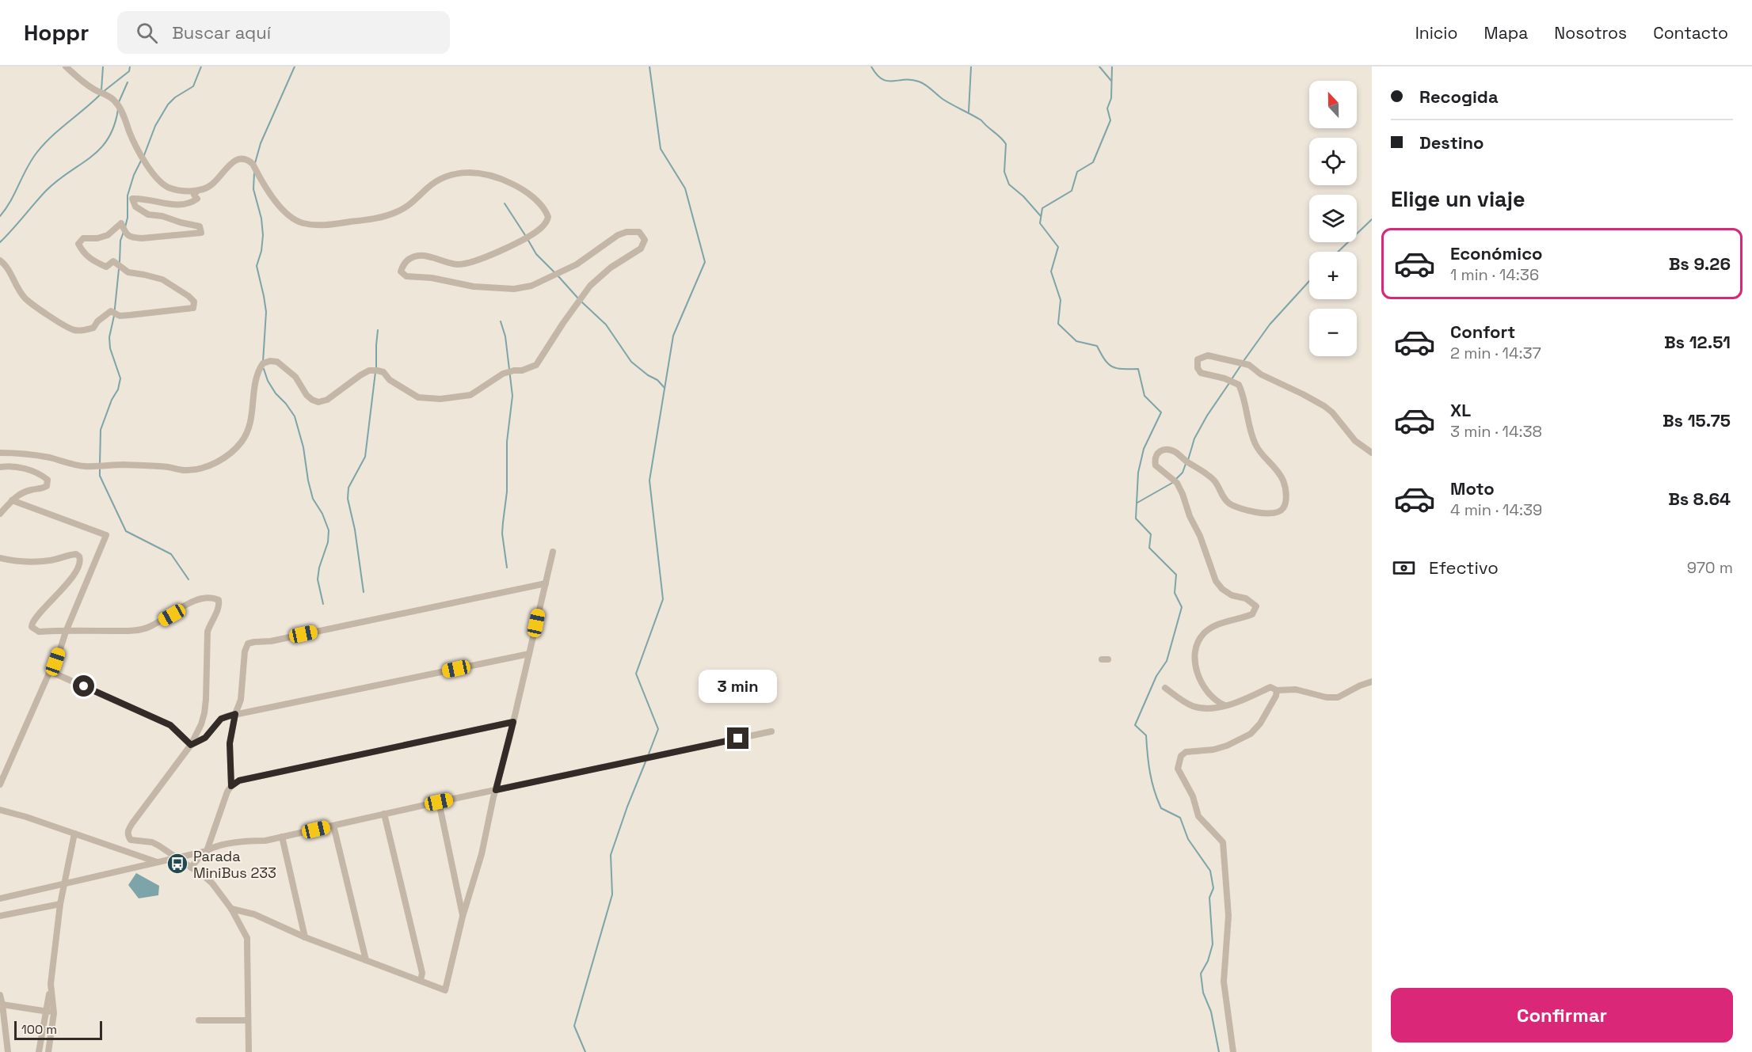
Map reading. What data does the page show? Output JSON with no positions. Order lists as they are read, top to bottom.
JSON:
{
  "places": {
    "bus stop": ["Parada MiniBus 233"]
  },
  "scale_bar": "100 m",
  "north": "top",
  "page": {
    "header": "Hoppr",
    "search": "Buscar aquí",
    "nav": [
      "Inicio",
      "Mapa",
      "Nosotros",
      "Contacto"
    ],
    "banner": ["Recogida", "Destino"],
    "map_buttons": ["+", "−"],
    "heading": "Elige un viaje",
    "list": [
      {
        "name": "Económico",
        "note": "1 min · 14:36",
        "value": "Bs 9.26"
      },
      {
        "name": "Confort",
        "note": "2 min · 14:37",
        "value": "Bs 12.51"
      },
      {
        "name": "XL",
        "note": "3 min · 14:38",
        "value": "Bs 15.75"
      },
      {
        "name": "Moto",
        "note": "4 min · 14:39",
        "value": "Bs 8.64"
      }
    ],
    "pay": ["Efectivo", "970 m"],
    "bubble": "3 min",
    "buttons": "Confirmar",
    "scale": "100 m"
  }
}
